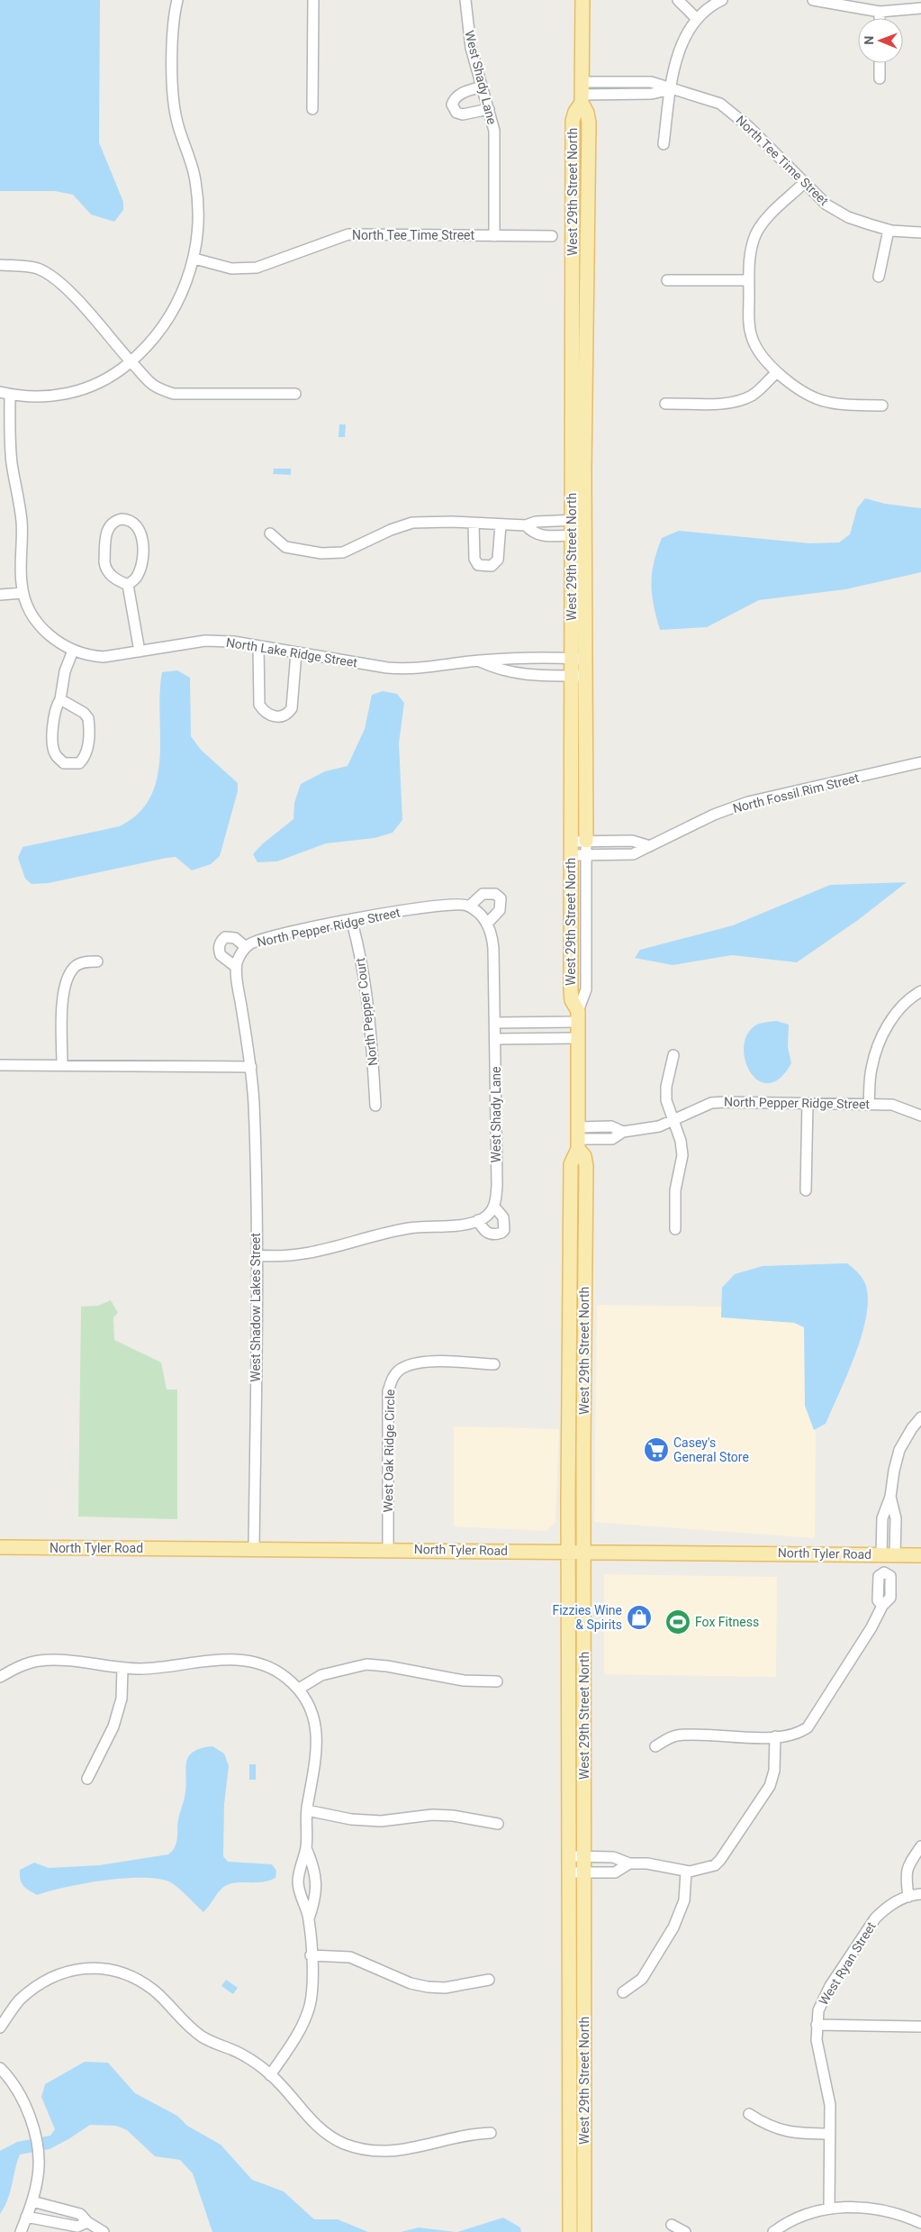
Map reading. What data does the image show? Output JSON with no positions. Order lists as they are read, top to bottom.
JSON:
{
  "streets": {
    "main road": ["West 29th Street North", "North Tyler Road"],
    "street": [
      "West Shady Lane",
      "North Tee Time Street",
      "North Lake Ridge Street",
      "North Fossil Rim Street",
      "North Pepper Ridge Street",
      "North Pepper Court",
      "West Shadow Lakes Street",
      "West Oak Ridge Circle",
      "West Ryan Street"
    ]
  },
  "crossings": [
    ["West Shady Lane", "North Tee Time Street"],
    ["North Tee Time Street", "West 29th Street North"],
    ["West 29th Street North", "North Lake Ridge Street"],
    ["West 29th Street North", "North Fossil Rim Street"],
    ["West 29th Street North", "North Pepper Ridge Street"],
    ["West 29th Street North", "North Tyler Road"],
    ["North Pepper Ridge Street", "North Pepper Court"],
    ["West Shadow Lakes Street", "North Tyler Road"],
    ["West Oak Ridge Circle", "North Tyler Road"]
  ],
  "places": {
    "supermarket": ["Casey's General Store"],
    "shop": ["Fizzies Wine & Spirits"],
    "sports": ["Fox Fitness"]
  },
  "north": "left"
}
